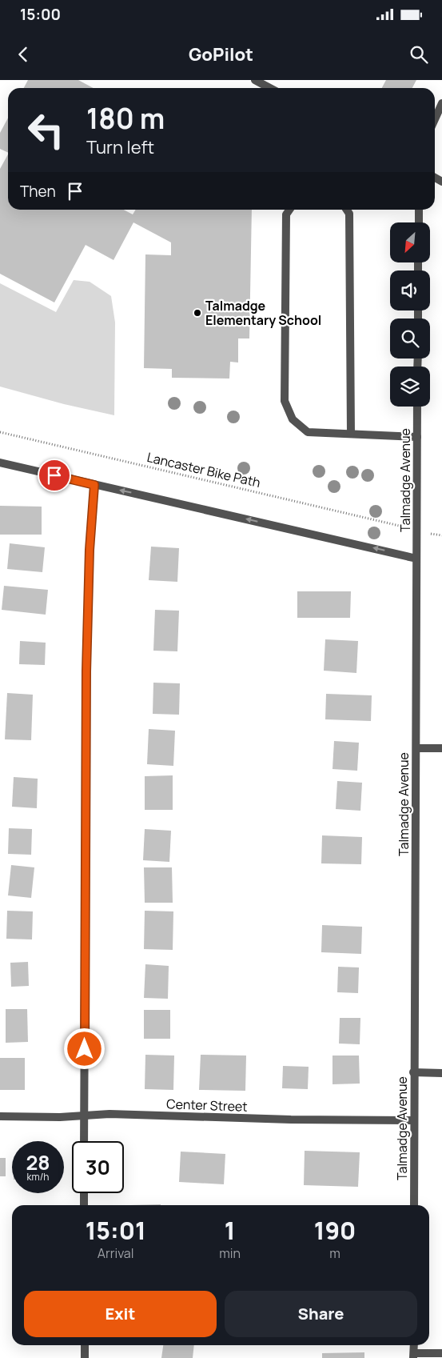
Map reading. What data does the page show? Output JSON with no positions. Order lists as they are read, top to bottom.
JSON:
{
  "streets": {
    "street": ["Talmadge Avenue", "Center Street"],
    "path": ["Lancaster Bike Path"]
  },
  "crossings": [
    ["Talmadge Avenue", "Center Street"]
  ],
  "places": ["Talmadge Elementary School"],
  "north": "bottom left",
  "page": {
    "status": "15:00",
    "header": "GoPilot",
    "turn": ["180 m", "Turn left"],
    "then": "Then",
    "speed": "28 km/h",
    "limit": "30",
    "eta": [
      "15:01",
      "Arrival",
      "1",
      "min",
      "190",
      "m"
    ],
    "buttons": ["Exit", "Share"]
  }
}
